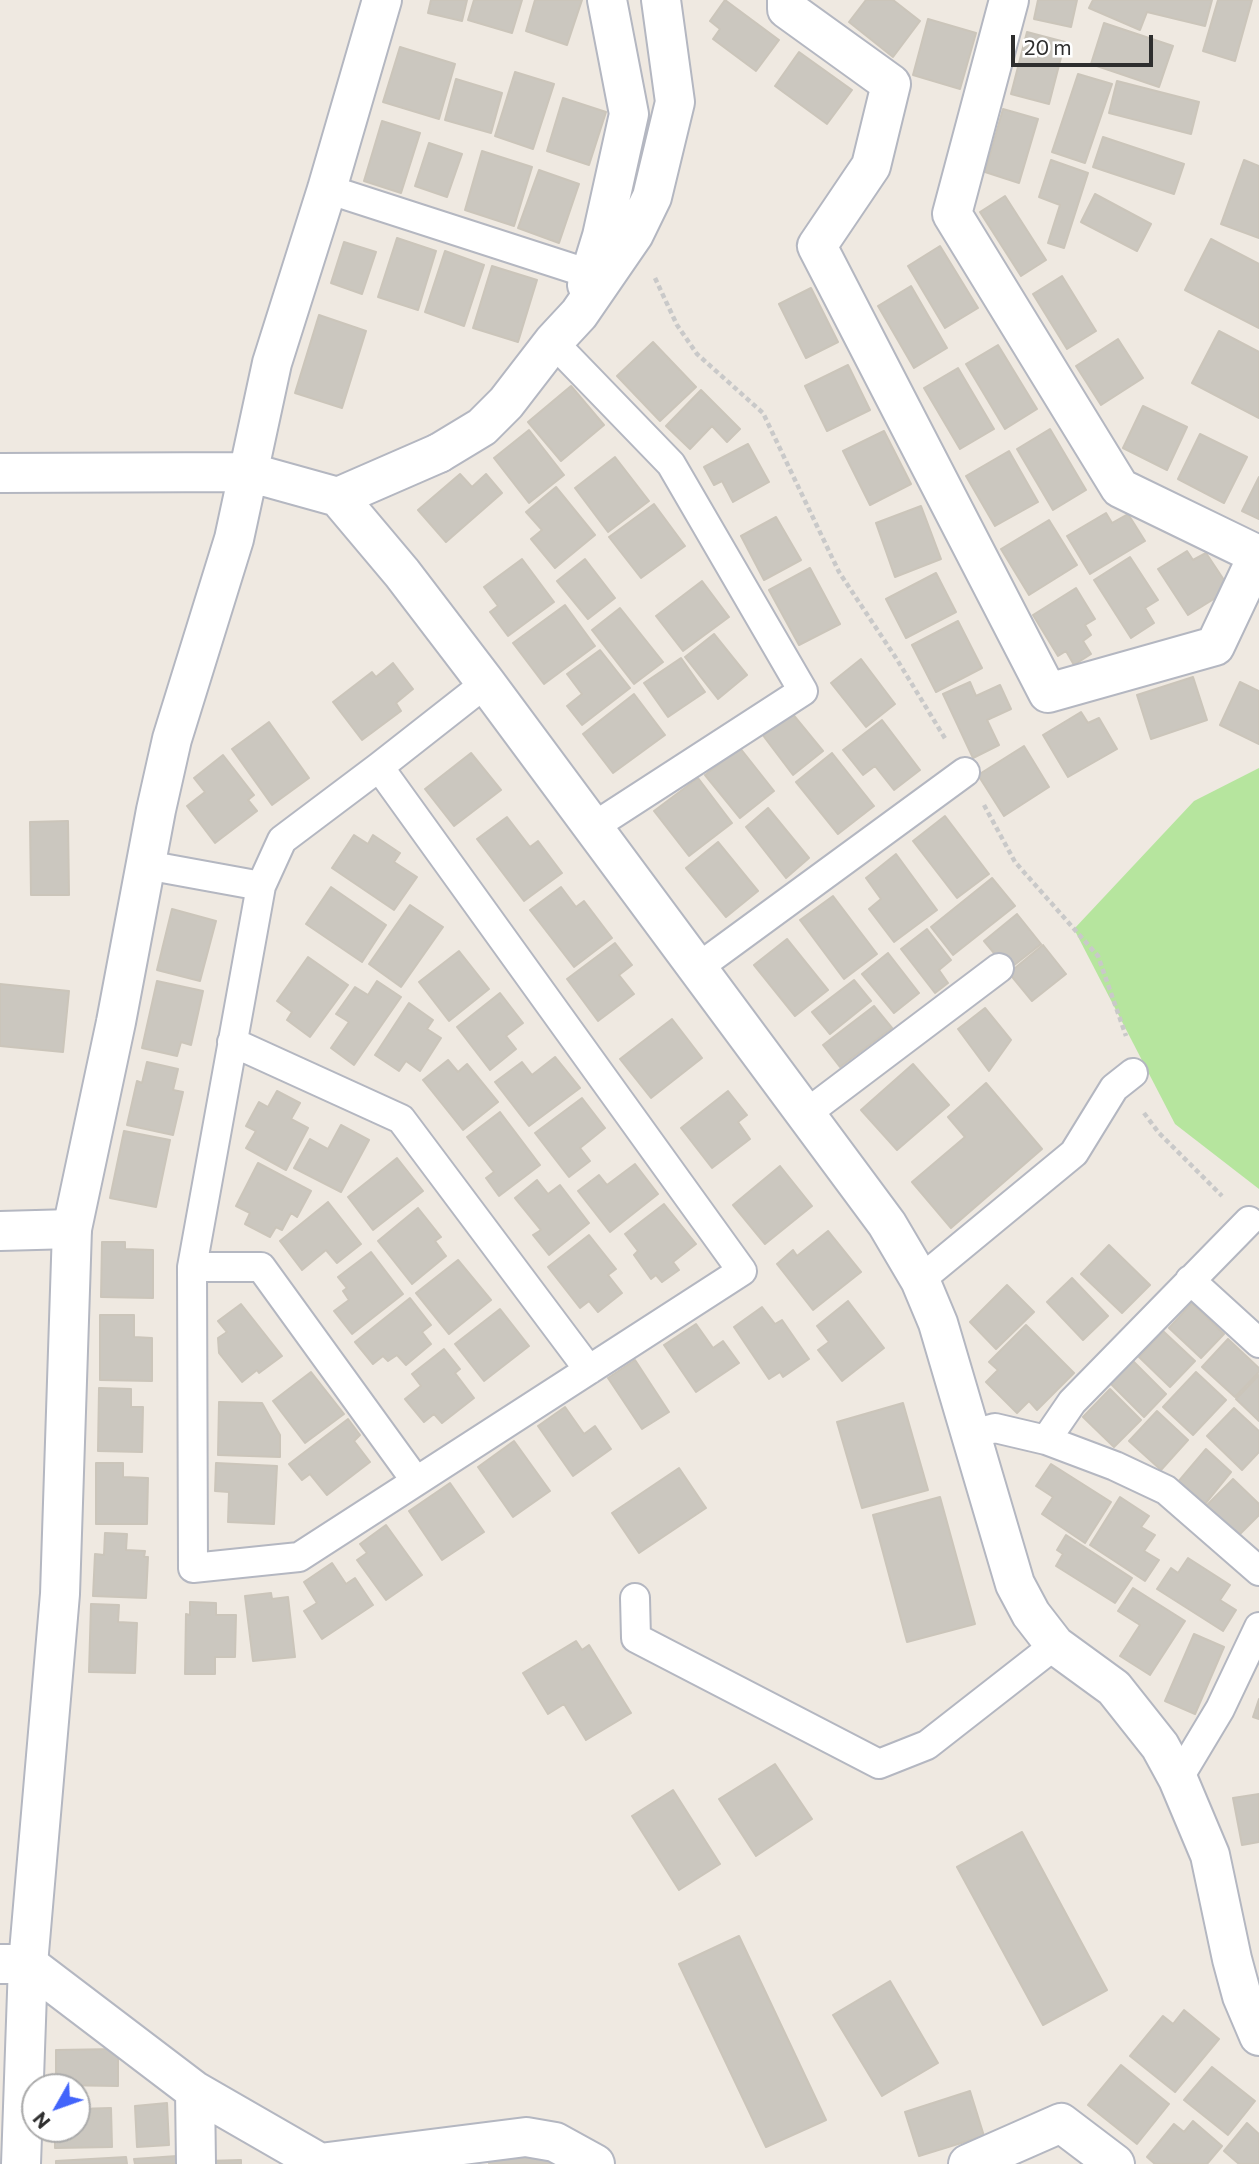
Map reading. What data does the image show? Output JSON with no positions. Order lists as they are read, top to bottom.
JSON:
{
  "scale_bar": "20 m",
  "north": "bottom left"
}
